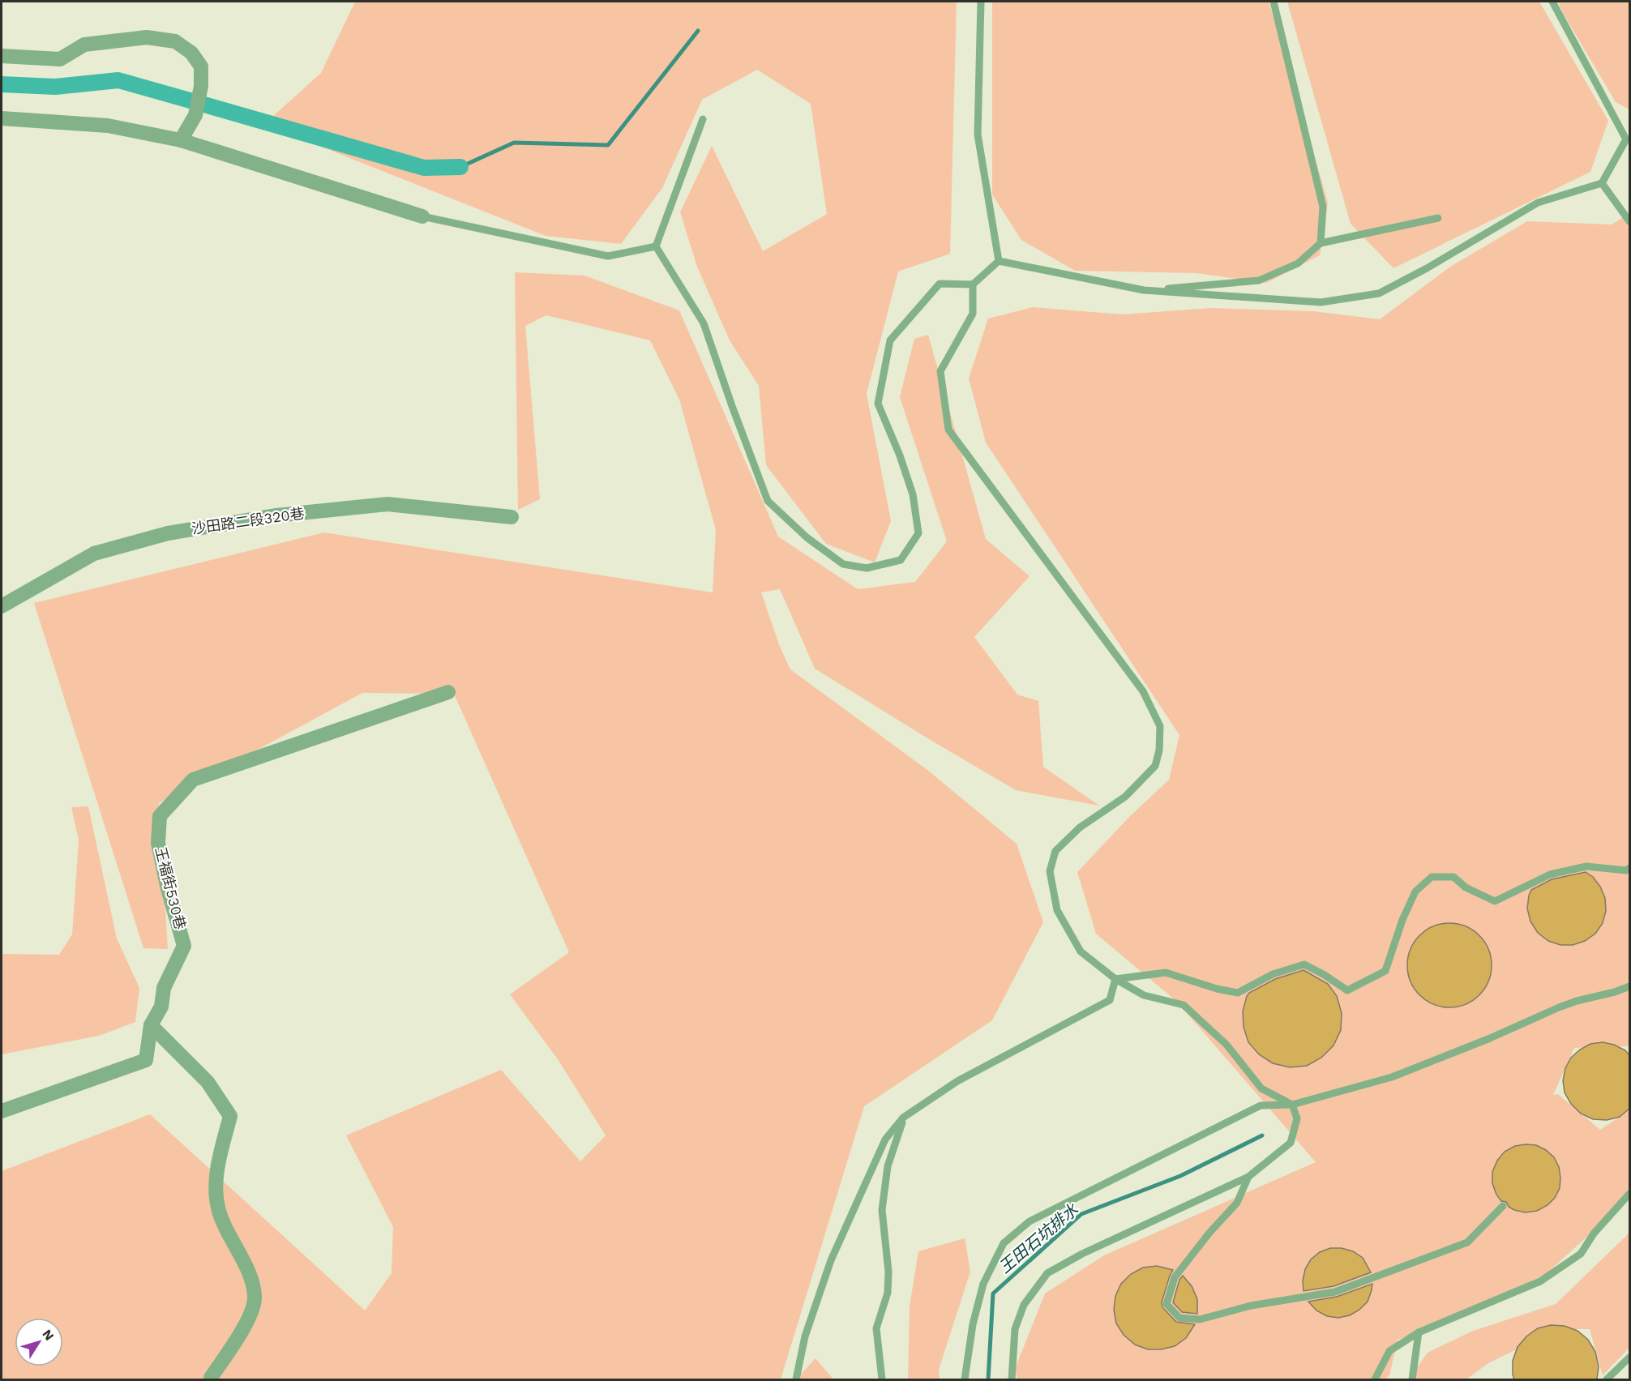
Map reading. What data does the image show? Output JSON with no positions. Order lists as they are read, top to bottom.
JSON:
{
  "streets": {
    "street": ["沙田路二段320巷", "王福街530巷"]
  },
  "water": ["王田石坑排水"],
  "north": "top right"
}
